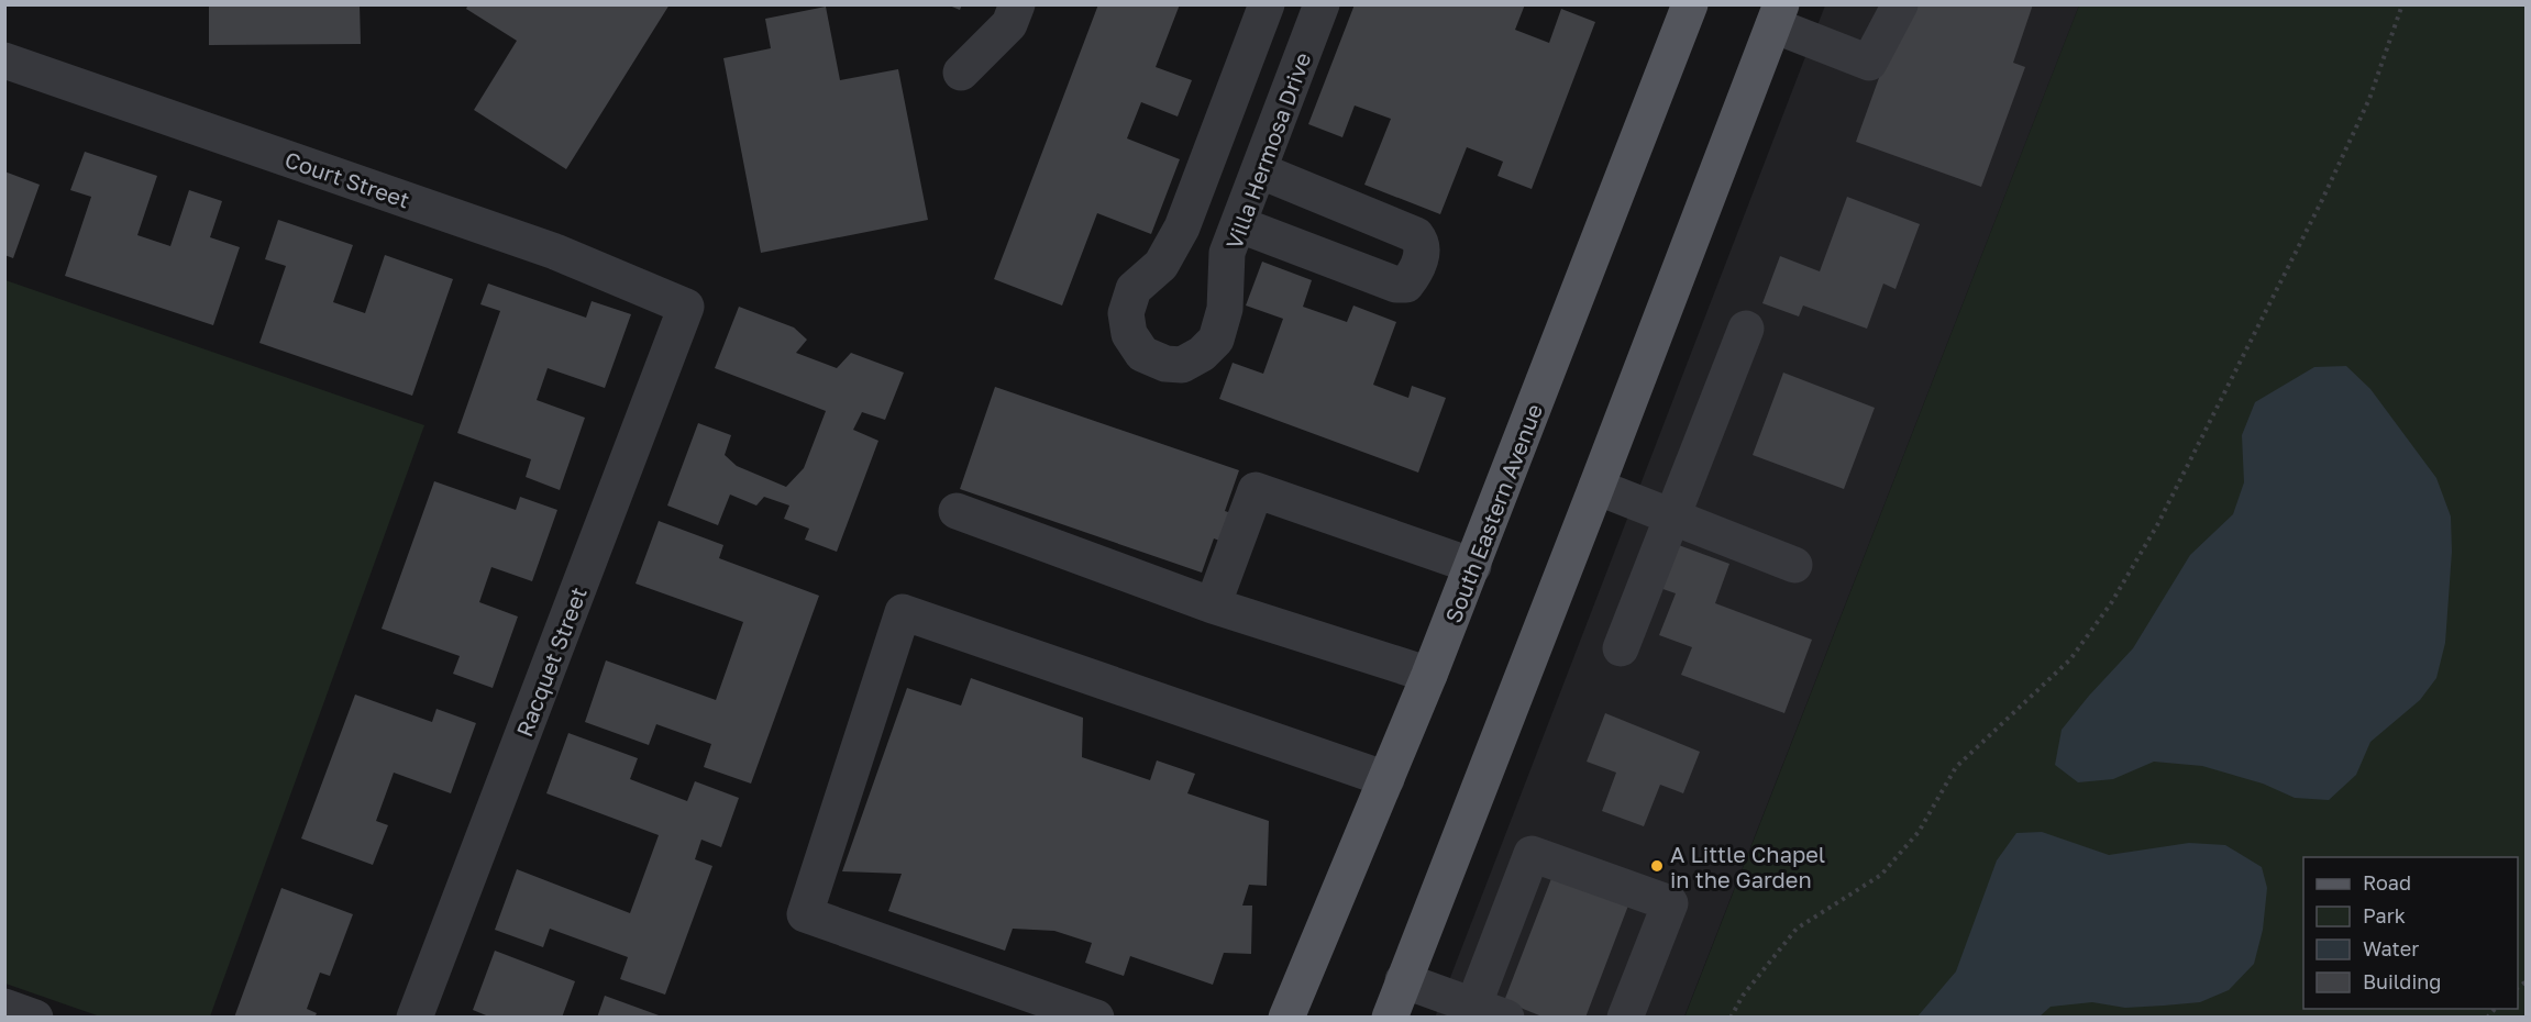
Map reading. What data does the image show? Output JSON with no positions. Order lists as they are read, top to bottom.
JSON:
{
  "streets": {
    "main road": ["South Eastern Avenue"],
    "street": ["Villa Hermosa Drive", "Court Street", "Racquet Street"]
  },
  "crossings": [
    ["Court Street", "Racquet Street"]
  ],
  "places": ["A Little Chapel in the Garden"],
  "legend": [
    "Road",
    "Park",
    "Water",
    "Building"
  ]
}
